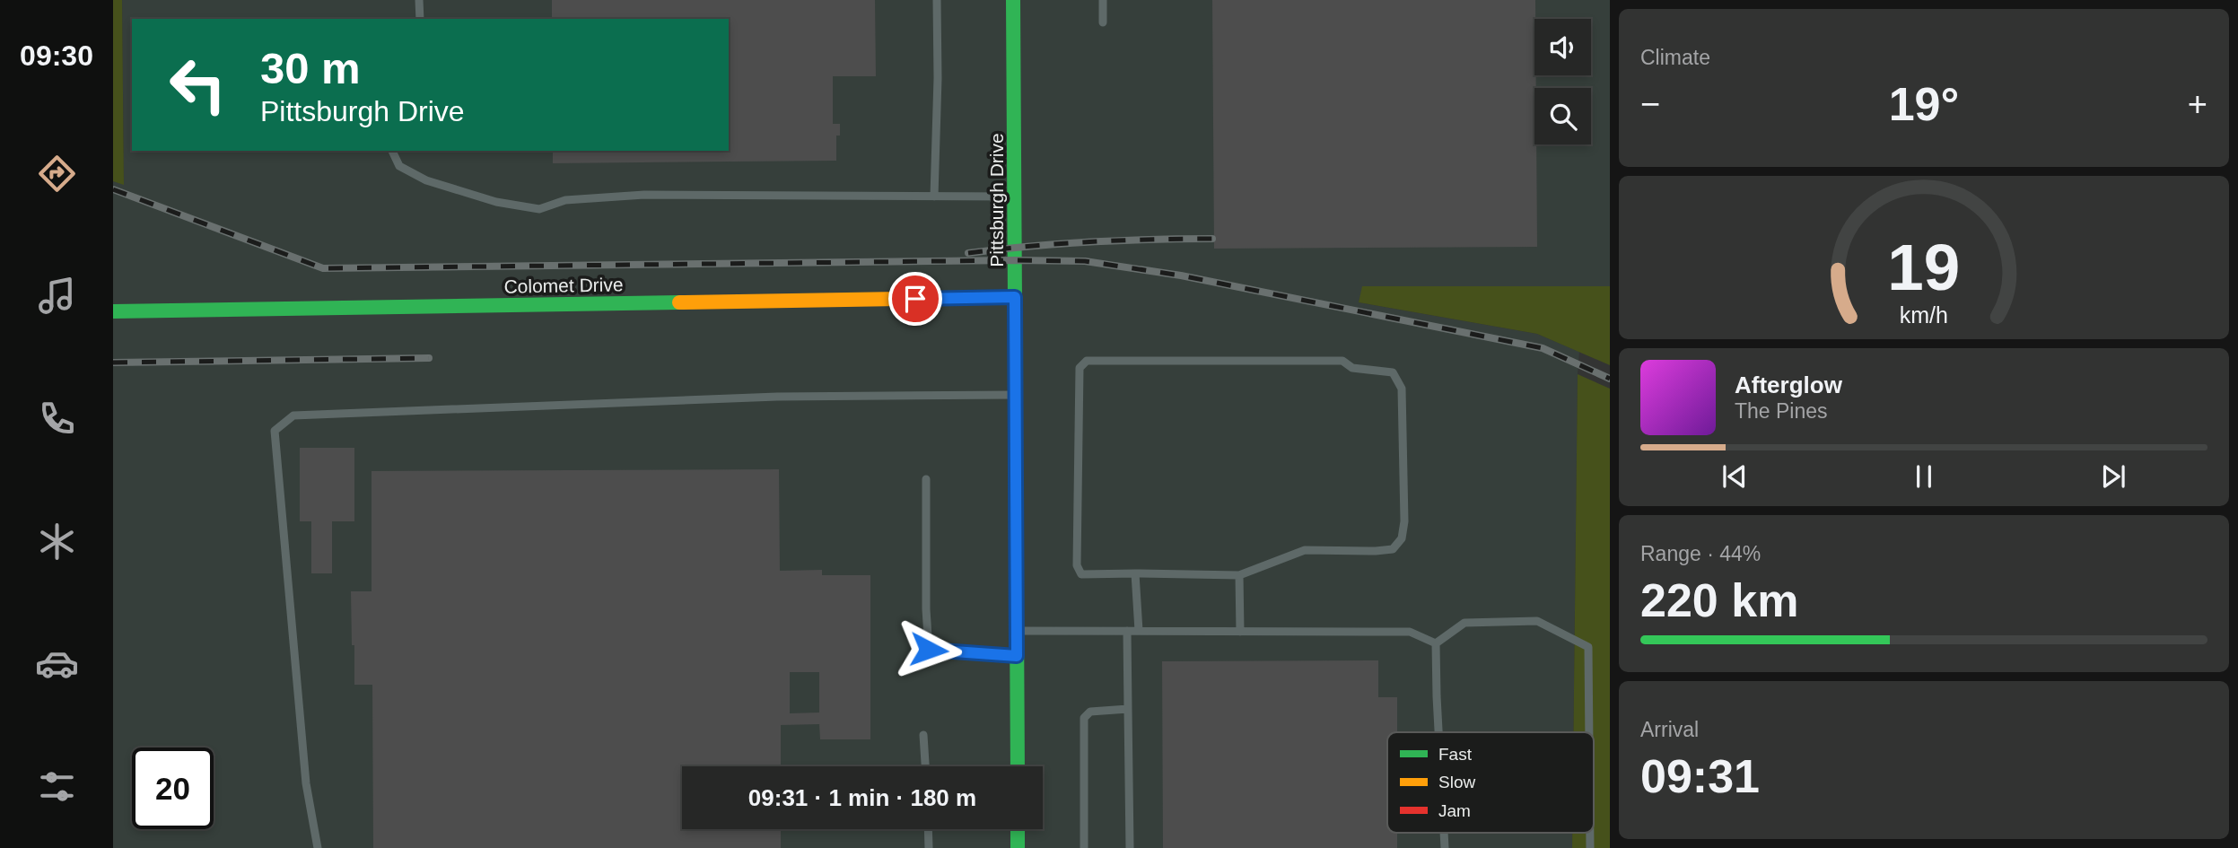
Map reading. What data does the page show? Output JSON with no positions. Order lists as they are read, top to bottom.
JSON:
{
  "streets": {
    "street": ["Pittsburgh Drive", "Colomet Drive"]
  },
  "crossings": [
    ["Pittsburgh Drive", "Colomet Drive"]
  ],
  "legend": ["Fast", "Slow", "Jam"],
  "page": {
    "tabs": "09:30",
    "tile": [
      "Climate",
      ["Range · 44%", "220 km"],
      ["Arrival", "09:31"]
    ],
    "turn": ["30 m", "Pittsburgh Drive"],
    "heat": ["−", "19°", "+"],
    "song": ["Afterglow", "The Pines"],
    "limit": "20",
    "trip": "09:31 · 1 min · 180 m",
    "gauge": ["19", "km/h"]
  }
}
